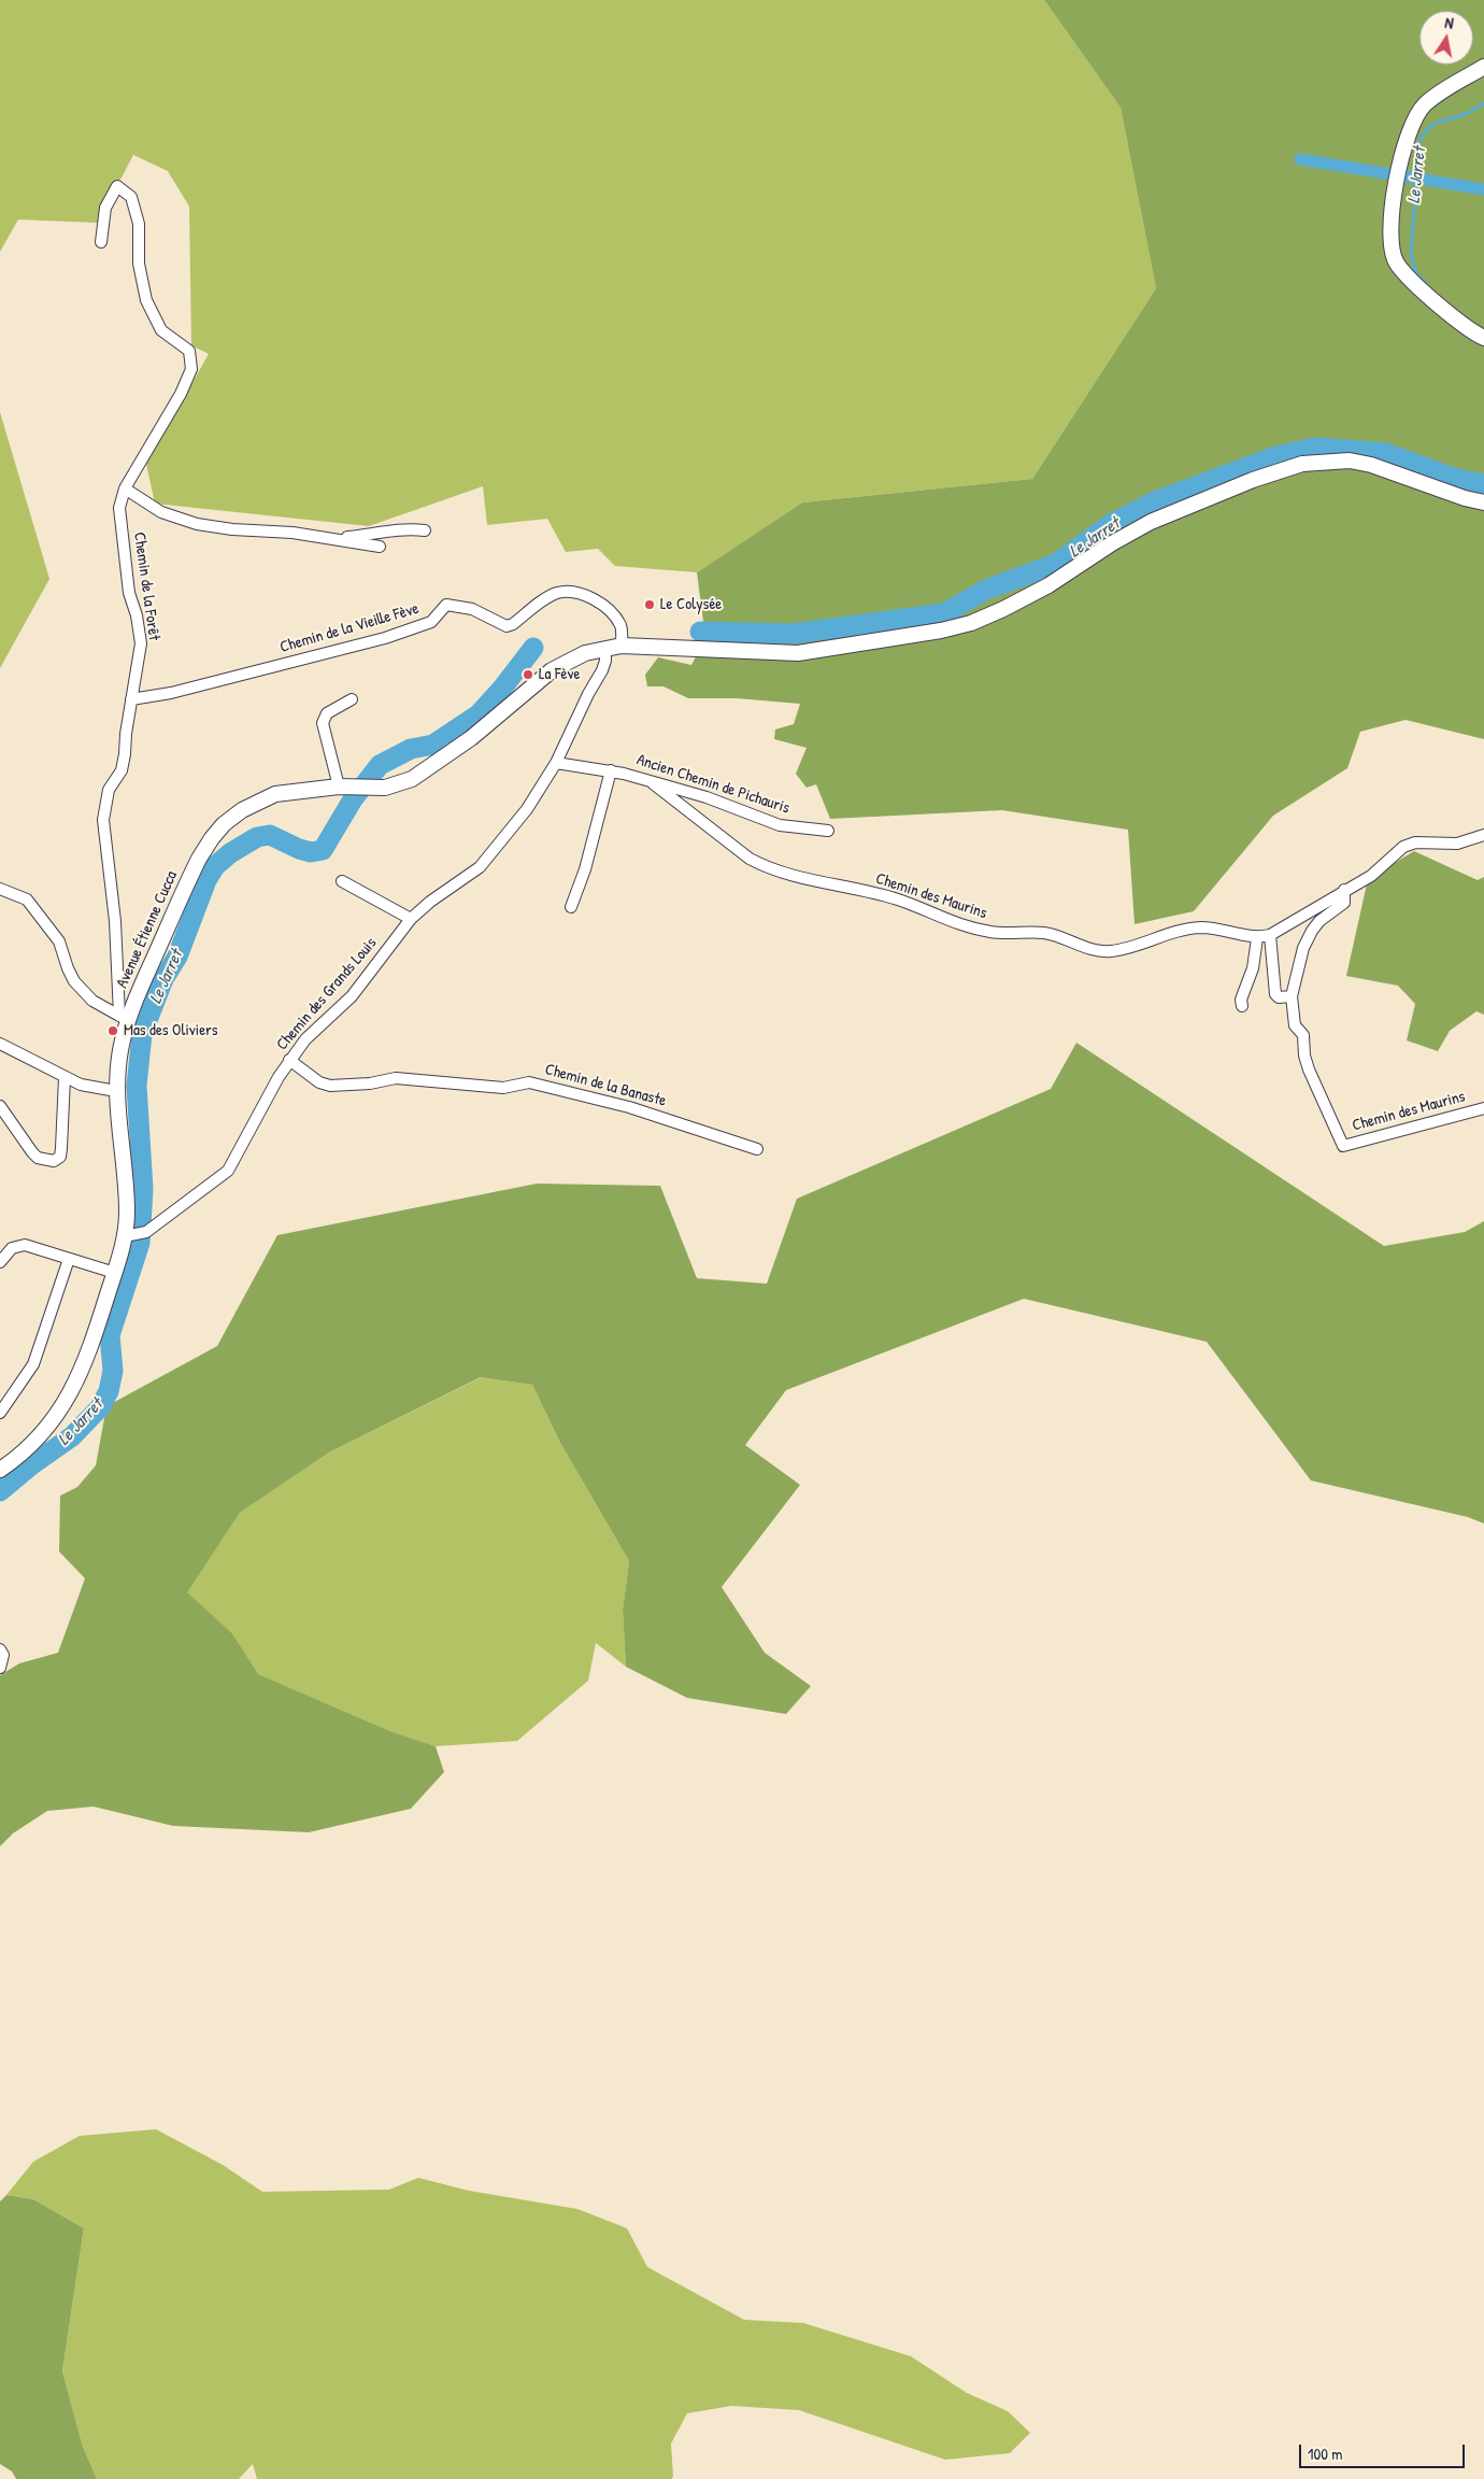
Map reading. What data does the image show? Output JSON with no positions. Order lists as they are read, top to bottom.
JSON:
{
  "streets": {
    "main road": ["Avenue Étienne Cucca"],
    "street": [
      "Chemin de la Forêt",
      "Chemin de la Vieille Fève",
      "Ancien Chemin de Pichauris",
      "Chemin des Maurins",
      "Chemin des Grands Louis",
      "Chemin de la Banaste"
    ]
  },
  "crossings": [
    ["Chemin de la Forêt", "Chemin de la Vieille Fève"],
    ["Chemin de la Forêt", "Avenue Étienne Cucca"],
    ["Chemin de la Vieille Fève", "Avenue Étienne Cucca"],
    ["Ancien Chemin de Pichauris", "Chemin des Maurins"],
    ["Ancien Chemin de Pichauris", "Chemin des Grands Louis"],
    ["Avenue Étienne Cucca", "Chemin des Grands Louis"],
    ["Chemin des Grands Louis", "Chemin de la Banaste"]
  ],
  "water": ["Le Jarret"],
  "places": ["Le Colysée", "La Fève", "Mas des Oliviers"],
  "scale_bar": "100 m",
  "north": "top"
}
